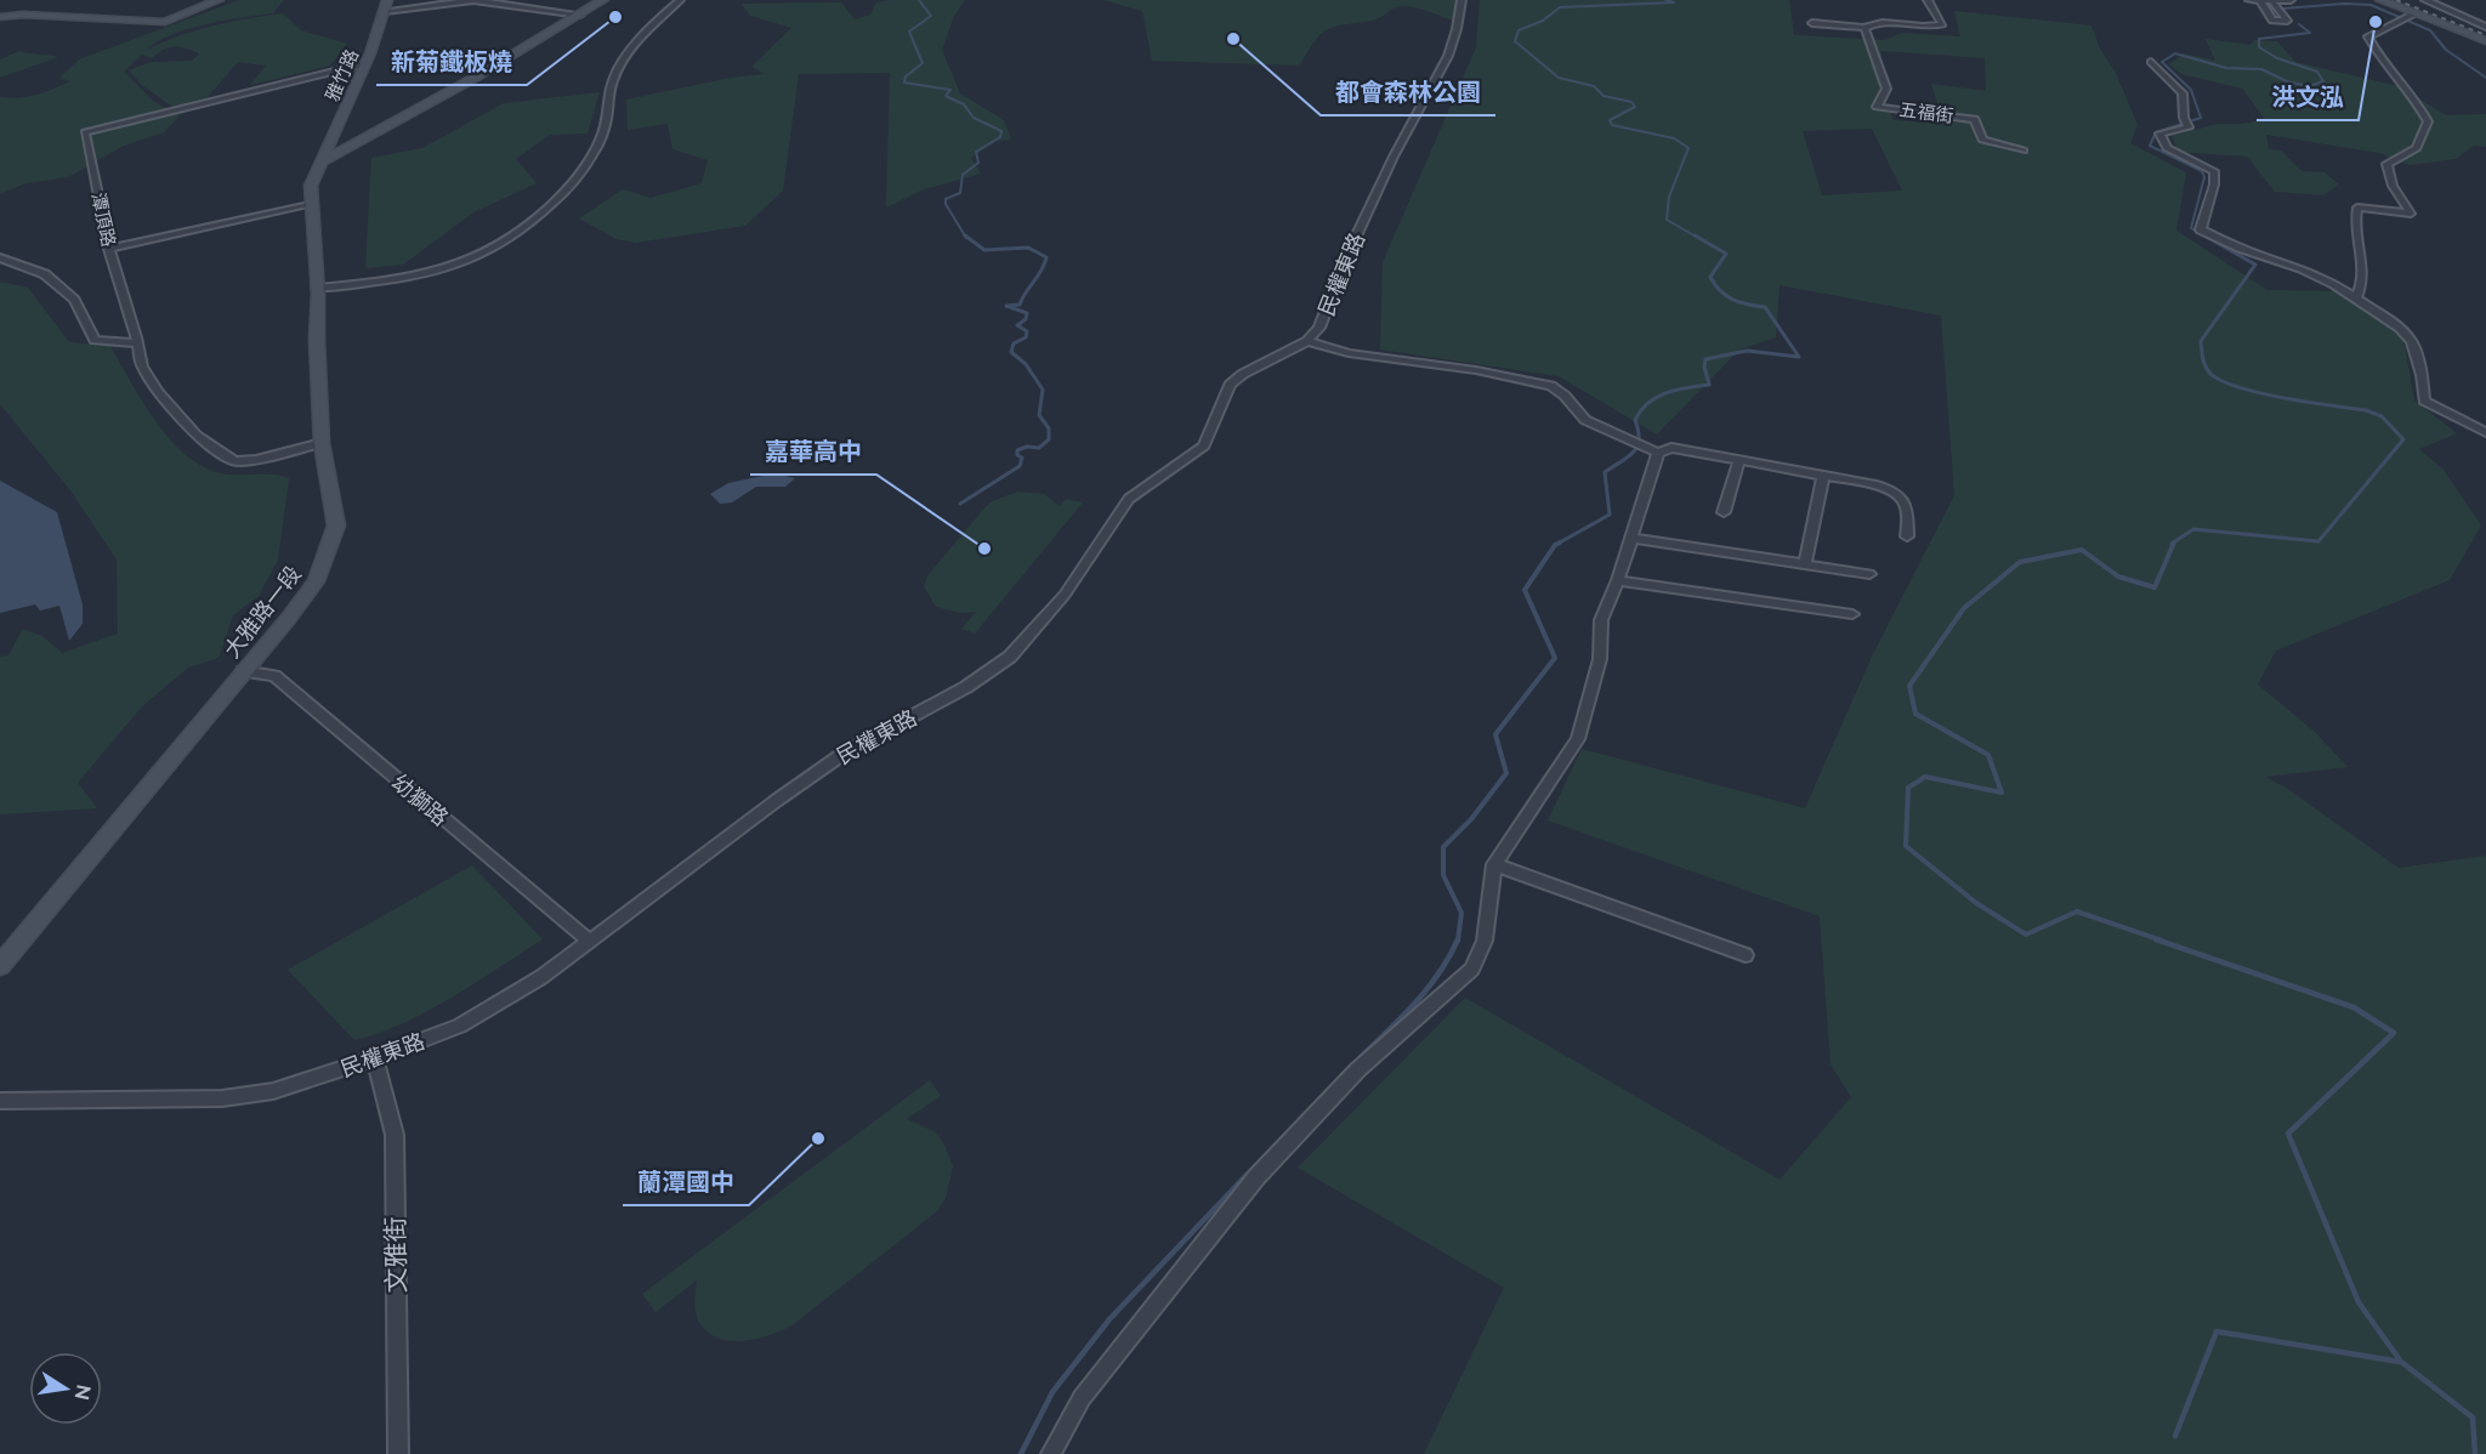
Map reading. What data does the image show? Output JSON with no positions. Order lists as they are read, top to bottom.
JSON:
{
  "streets": {
    "main road": ["雅竹路", "大雅路一段"],
    "street": [
      "五福街",
      "潭頂路",
      "民權東路",
      "幼獅路",
      "文雅街"
    ]
  },
  "crossings": [
    ["雅竹路", "潭頂路"],
    ["雅竹路", "大雅路一段"],
    ["潭頂路", "大雅路一段"],
    ["民權東路", "幼獅路"],
    ["民權東路", "文雅街"],
    ["大雅路一段", "幼獅路"]
  ],
  "places": [
    "新菊鐵板燒",
    "洪文泓",
    "都會森林公園",
    "嘉華高中",
    "蘭潭國中"
  ],
  "north": "right"
}
